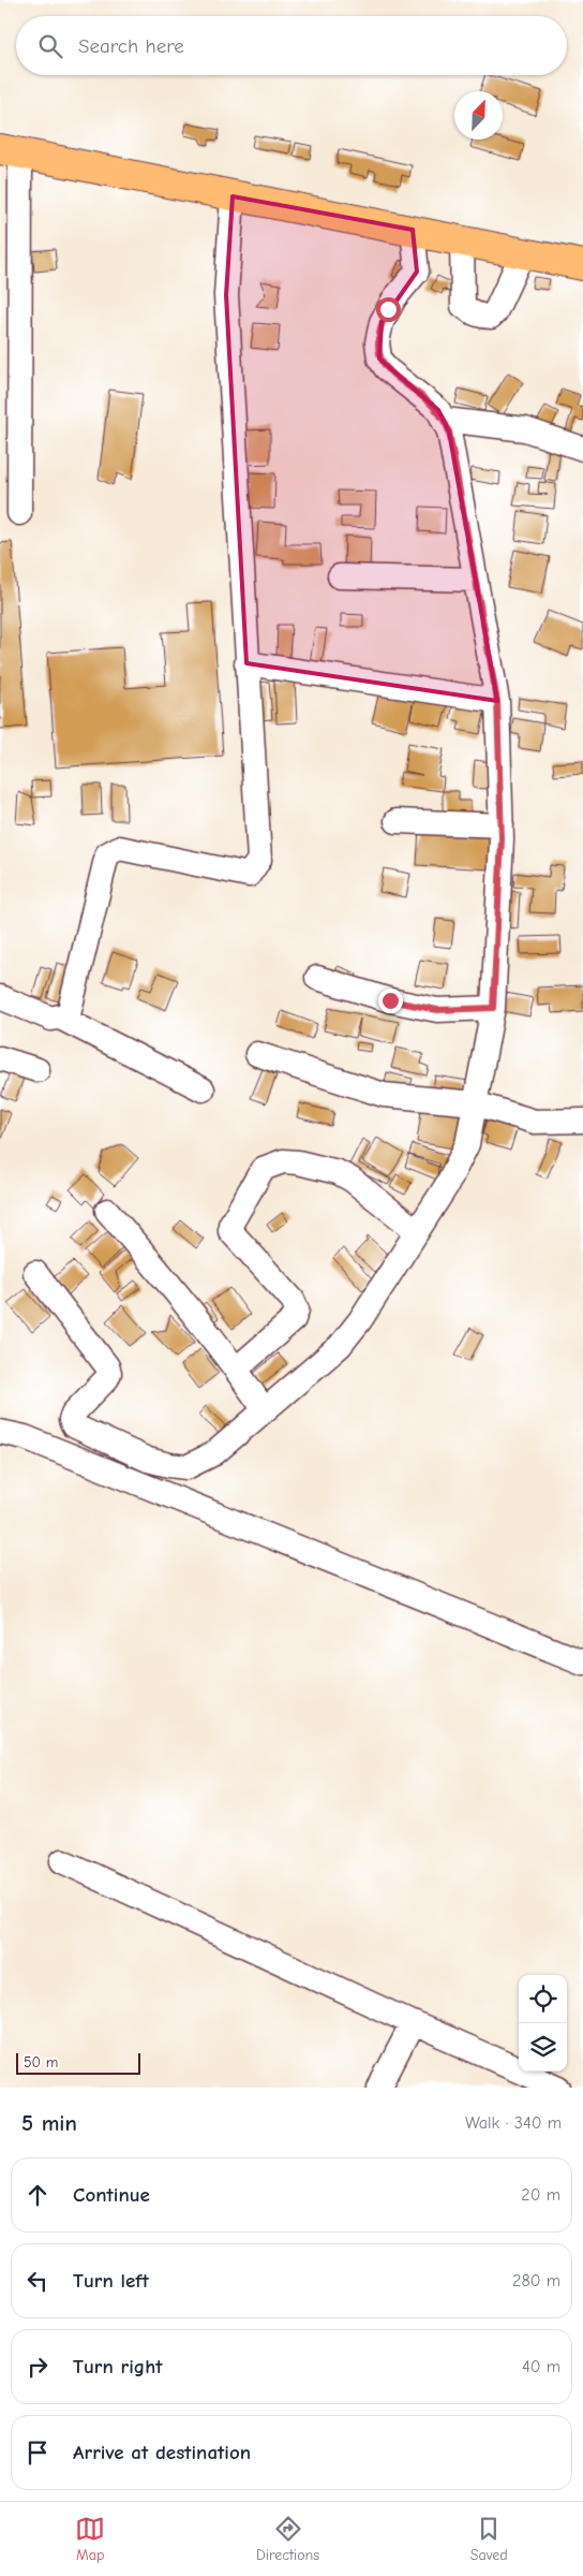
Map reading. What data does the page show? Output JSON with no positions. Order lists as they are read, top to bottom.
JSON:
{
  "scale_bar": "50 m",
  "north": "top right",
  "page": {
    "search": "Search here",
    "scale": "50 m",
    "heading": ["5 min", "Walk · 340 m"],
    "list": [
      ["Continue", "20 m"],
      ["Turn left", "280 m"],
      ["Turn right", "40 m"],
      "Arrive at destination"
    ],
    "nav": ["Map", "Directions", "Saved"]
  }
}
